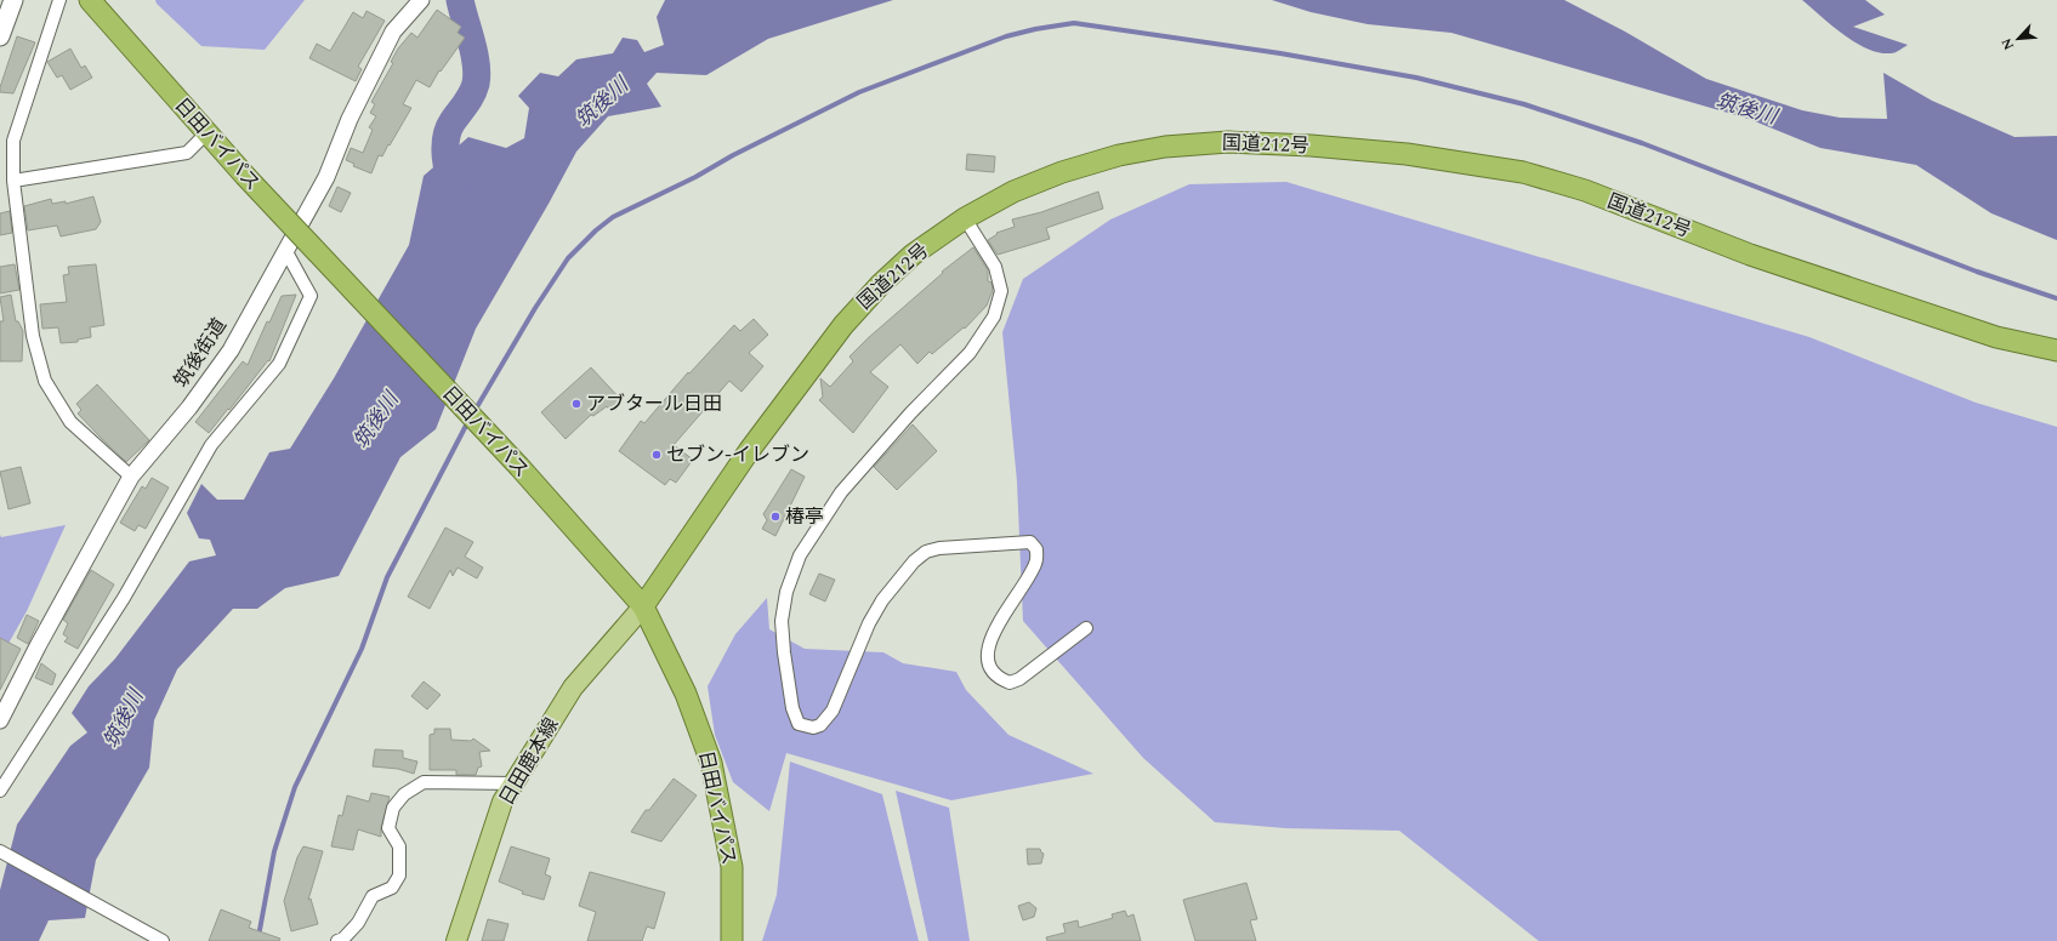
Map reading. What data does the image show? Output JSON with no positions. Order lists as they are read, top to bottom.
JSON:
{
  "streets": {
    "highway": ["日田バイパス", "国道212号"],
    "main road": ["日田鹿本線"],
    "street": ["筑後街道"]
  },
  "crossings": [
    ["日田バイパス", "国道212号"],
    ["日田バイパス", "日田鹿本線"],
    ["国道212号", "日田鹿本線"]
  ],
  "water": ["筑後川"],
  "places": ["アブタール日田", "セブン-イレブン", "椿亭"],
  "north": "bottom left"
}
